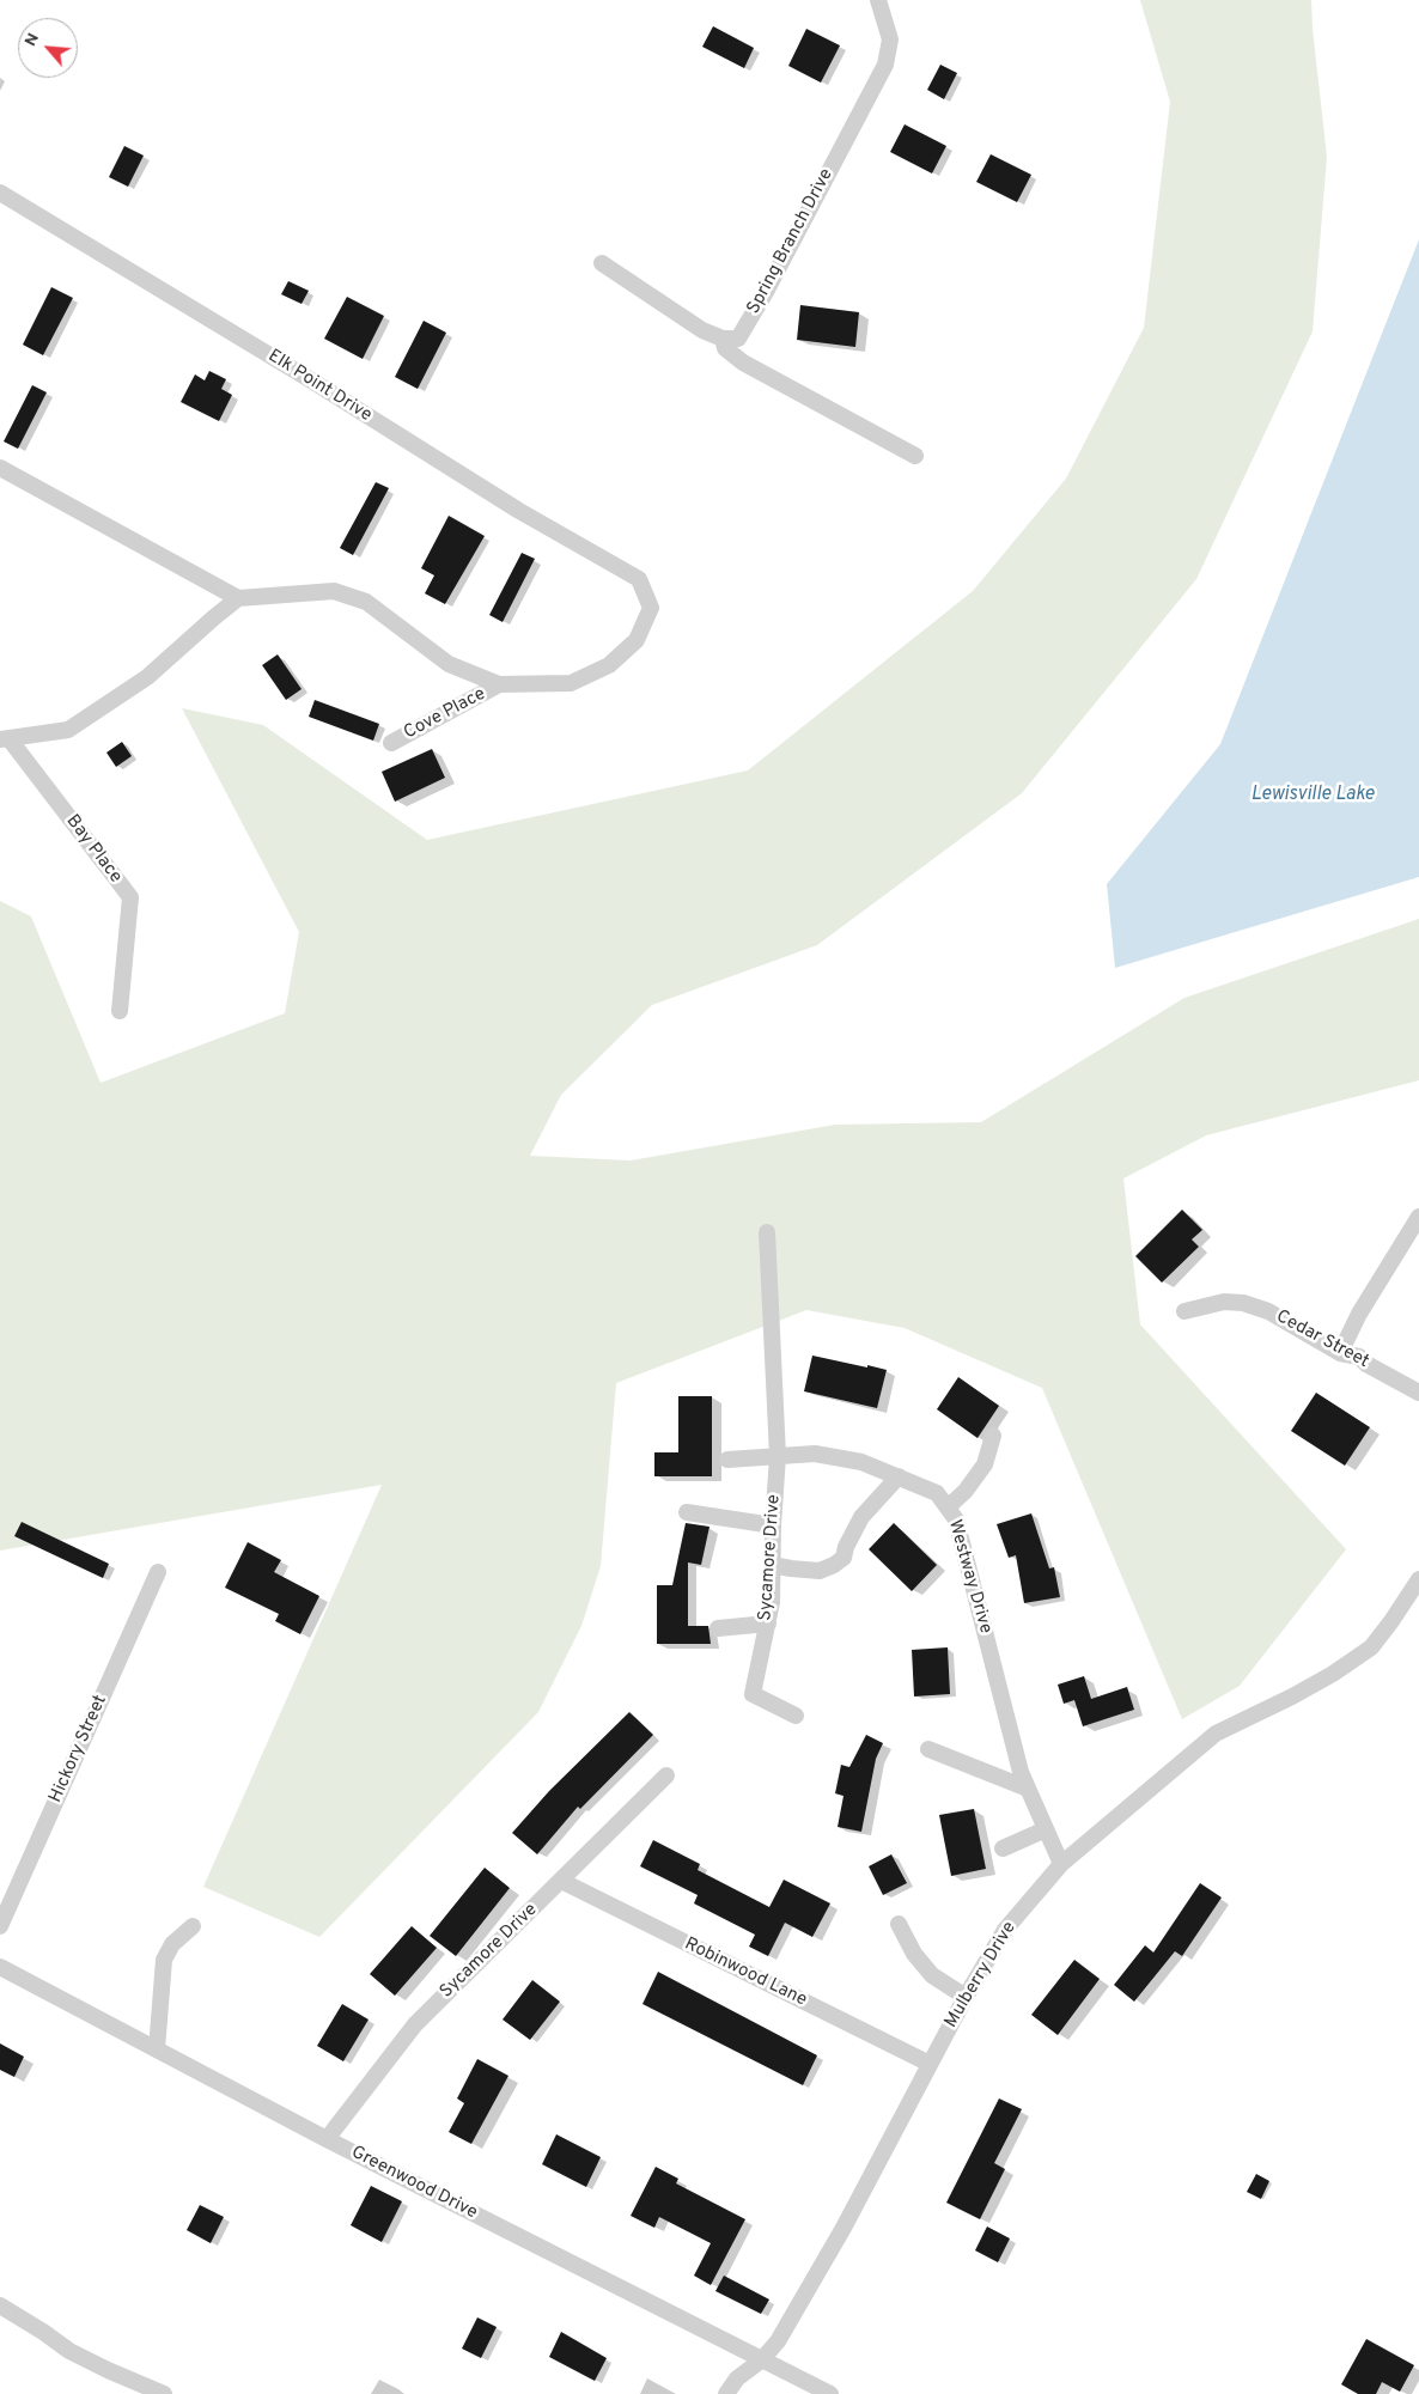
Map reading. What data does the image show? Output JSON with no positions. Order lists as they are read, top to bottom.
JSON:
{
  "streets": {
    "street": [
      "Spring Branch Drive",
      "Elk Point Drive",
      "Cove Place",
      "Bay Place",
      "Cedar Street",
      "Sycamore Drive",
      "Westway Drive",
      "Hickory Street",
      "Robinwood Lane",
      "Mulberry Drive",
      "Greenwood Drive"
    ]
  },
  "crossings": [
    ["Elk Point Drive", "Cove Place"],
    ["Sycamore Drive", "Westway Drive"],
    ["Sycamore Drive", "Robinwood Lane"],
    ["Sycamore Drive", "Greenwood Drive"],
    ["Westway Drive", "Mulberry Drive"],
    ["Robinwood Lane", "Mulberry Drive"],
    ["Mulberry Drive", "Greenwood Drive"]
  ],
  "water": ["Lewisville Lake"],
  "north": "top left"
}
